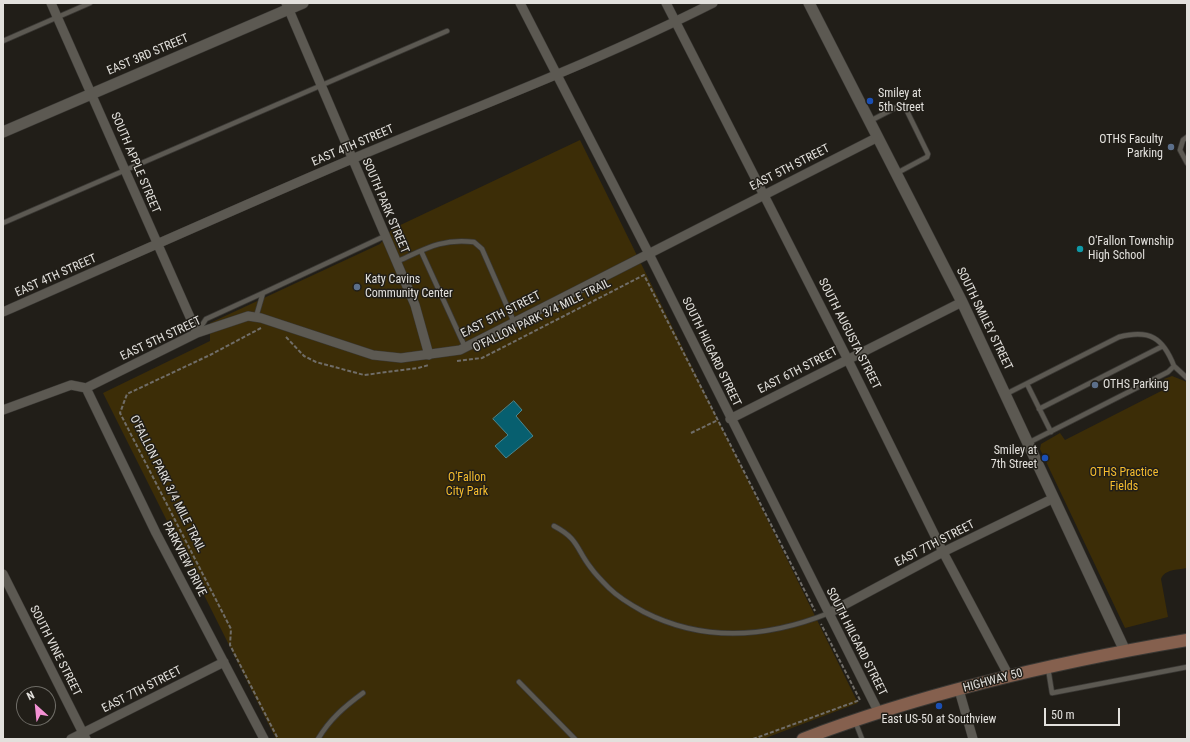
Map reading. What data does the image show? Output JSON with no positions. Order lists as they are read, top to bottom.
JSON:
{
  "streets": {
    "main road": ["HIGHWAY 50"],
    "street": [
      "EAST 3RD STREET",
      "EAST 4TH STREET",
      "SOUTH APPLE STREET",
      "EAST 5TH STREET",
      "SOUTH PARK STREET",
      "SOUTH SMILEY STREET",
      "SOUTH AUGUSTA STREET",
      "SOUTH HILGARD STREET",
      "EAST 6TH STREET",
      "EAST 7TH STREET",
      "PARKVIEW DRIVE",
      "SOUTH VINE STREET"
    ],
    "path": ["O'FALLON PARK 3/4 MILE TRAIL"]
  },
  "crossings": [
    ["EAST 3RD STREET", "SOUTH APPLE STREET"],
    ["EAST 3RD STREET", "SOUTH PARK STREET"],
    ["EAST 4TH STREET", "SOUTH APPLE STREET"],
    ["EAST 4TH STREET", "SOUTH PARK STREET"],
    ["EAST 4TH STREET", "SOUTH AUGUSTA STREET"],
    ["EAST 4TH STREET", "SOUTH HILGARD STREET"],
    ["SOUTH APPLE STREET", "EAST 5TH STREET"],
    ["EAST 5TH STREET", "SOUTH PARK STREET"],
    ["EAST 5TH STREET", "SOUTH SMILEY STREET"],
    ["EAST 5TH STREET", "SOUTH AUGUSTA STREET"],
    ["EAST 5TH STREET", "SOUTH HILGARD STREET"],
    ["EAST 5TH STREET", "PARKVIEW DRIVE"],
    ["SOUTH SMILEY STREET", "EAST 6TH STREET"],
    ["SOUTH SMILEY STREET", "EAST 7TH STREET"],
    ["SOUTH SMILEY STREET", "HIGHWAY 50"],
    ["SOUTH AUGUSTA STREET", "EAST 6TH STREET"],
    ["SOUTH AUGUSTA STREET", "EAST 7TH STREET"],
    ["SOUTH AUGUSTA STREET", "HIGHWAY 50"],
    ["SOUTH HILGARD STREET", "EAST 6TH STREET"],
    ["SOUTH HILGARD STREET", "EAST 7TH STREET"],
    ["SOUTH HILGARD STREET", "HIGHWAY 50"],
    ["EAST 7TH STREET", "PARKVIEW DRIVE"],
    ["EAST 7TH STREET", "SOUTH VINE STREET"]
  ],
  "parks": ["OTHS Practice Fields", "O'Fallon City Park"],
  "places": [
    "Smiley at 5th Street",
    "OTHS Faculty Parking",
    "O'Fallon Township High School",
    "Katy Cavins Community Center",
    "OTHS Parking",
    "Smiley at 7th Street",
    "East US-50 at Southview"
  ],
  "scale_bar": "50 m",
  "north": "top left"
}
